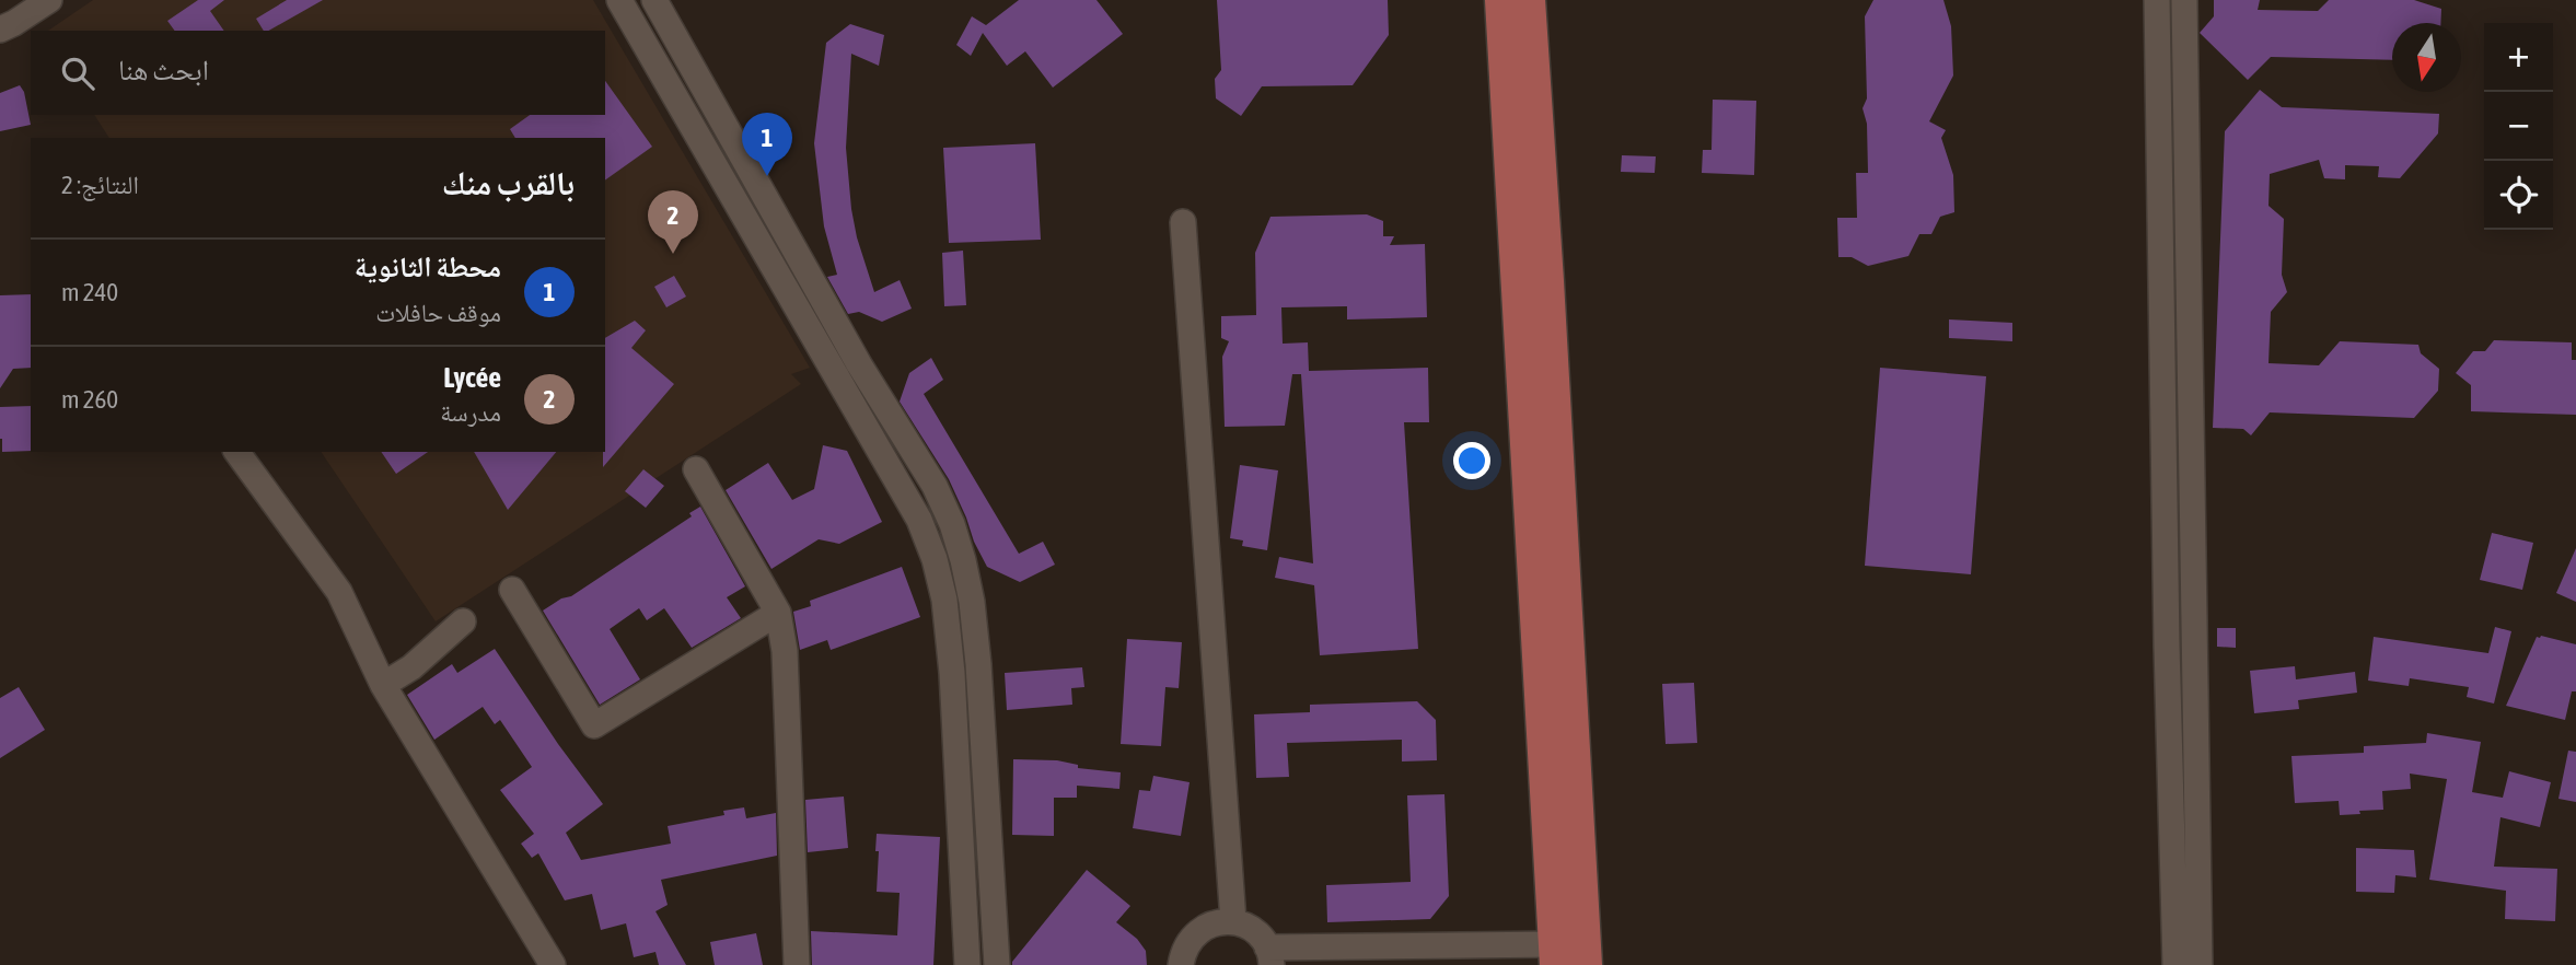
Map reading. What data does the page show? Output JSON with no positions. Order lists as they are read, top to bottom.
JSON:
{
  "north": "bottom",
  "page": {
    "map_buttons": ["+", "−"],
    "search": "ابحث هنا",
    "pins": ["1", "2"],
    "heading": ["بالقرب منك", "النتائج: 2"],
    "list": [
      {
        "mark": "1",
        "name": "محطة الثانوية",
        "note": "موقف حافلات",
        "value": "240 m"
      },
      {
        "mark": "2",
        "name": "Lycée",
        "note": "مدرسة",
        "value": "260 m"
      }
    ]
  }
}
